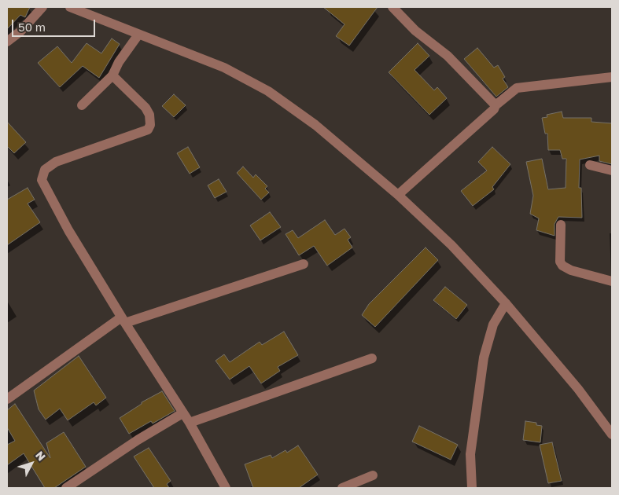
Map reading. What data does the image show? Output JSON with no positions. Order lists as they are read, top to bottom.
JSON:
{
  "scale_bar": "50 m",
  "north": "top right"
}
